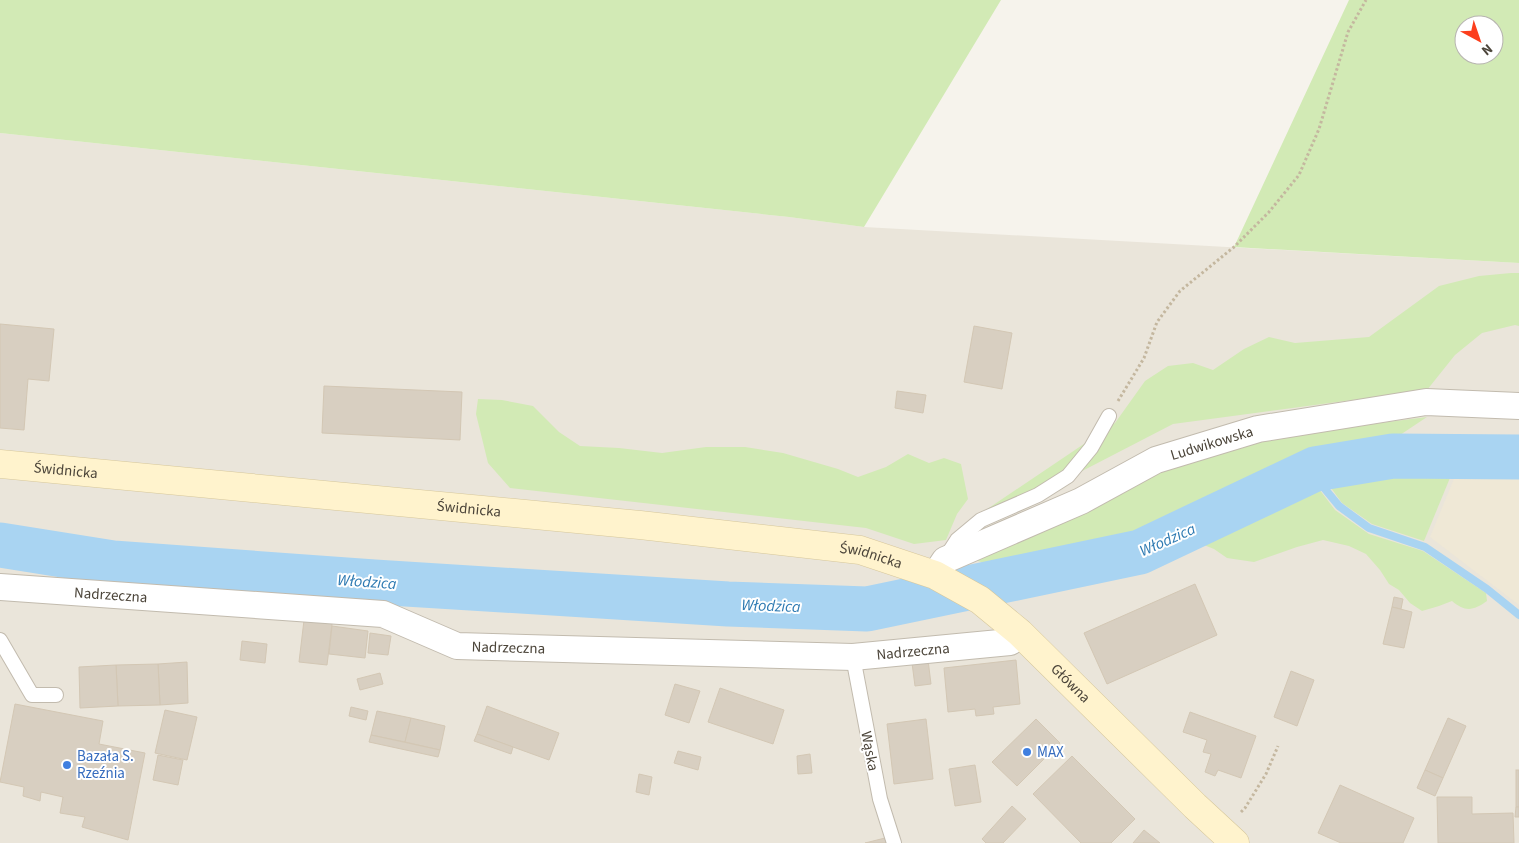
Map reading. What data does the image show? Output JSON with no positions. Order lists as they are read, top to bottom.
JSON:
{
  "streets": {
    "street": [
      "Ludwikowska",
      "Świdnicka",
      "Nadrzeczna",
      "Główna"
    ],
    "lane": ["Wąska"]
  },
  "crossings": [
    ["Ludwikowska", "Świdnicka"],
    ["Ludwikowska", "Główna"],
    ["Świdnicka", "Główna"],
    ["Nadrzeczna", "Główna"],
    ["Nadrzeczna", "Wąska"]
  ],
  "water": ["Włodzica"],
  "places": ["MAX", "Bazała S. Rzeźnia"],
  "north": "bottom right"
}
